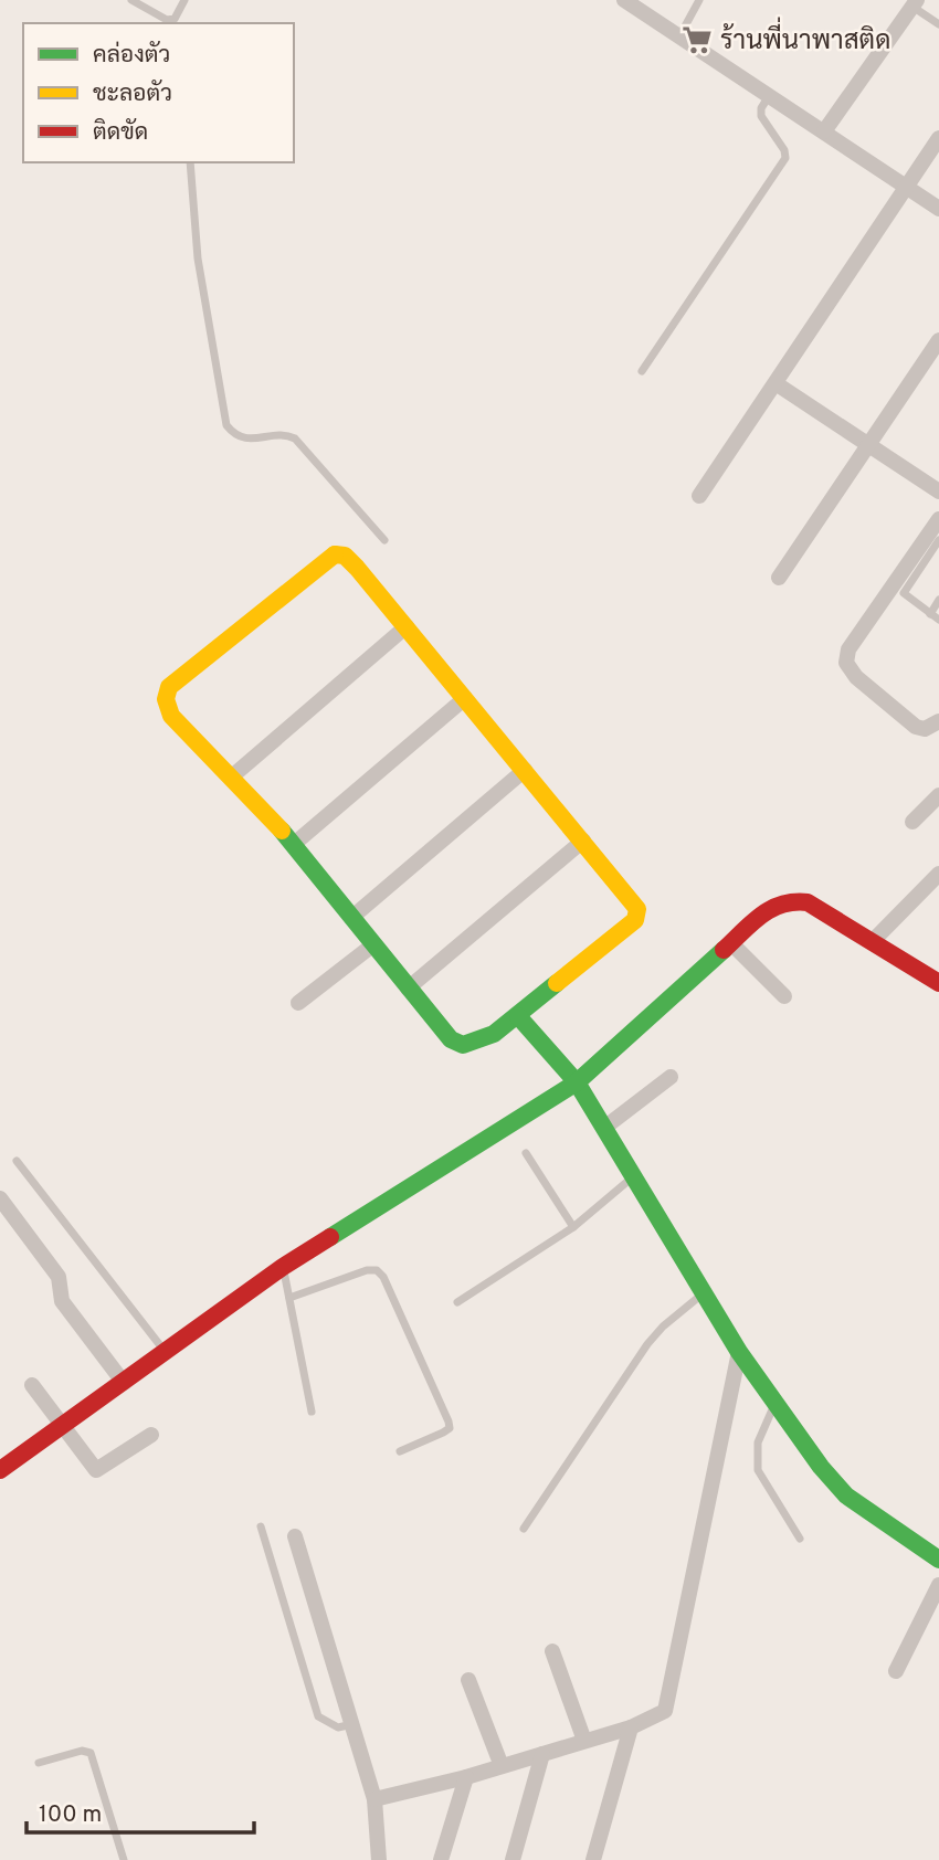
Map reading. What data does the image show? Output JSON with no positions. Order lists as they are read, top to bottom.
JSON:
{
  "places": {
    "supermarket": ["ร้านพี่นาพาสติด"]
  },
  "legend": ["คล่องตัว", "ชะลอตัว", "ติดขัด"],
  "scale_bar": "100 m"
}
